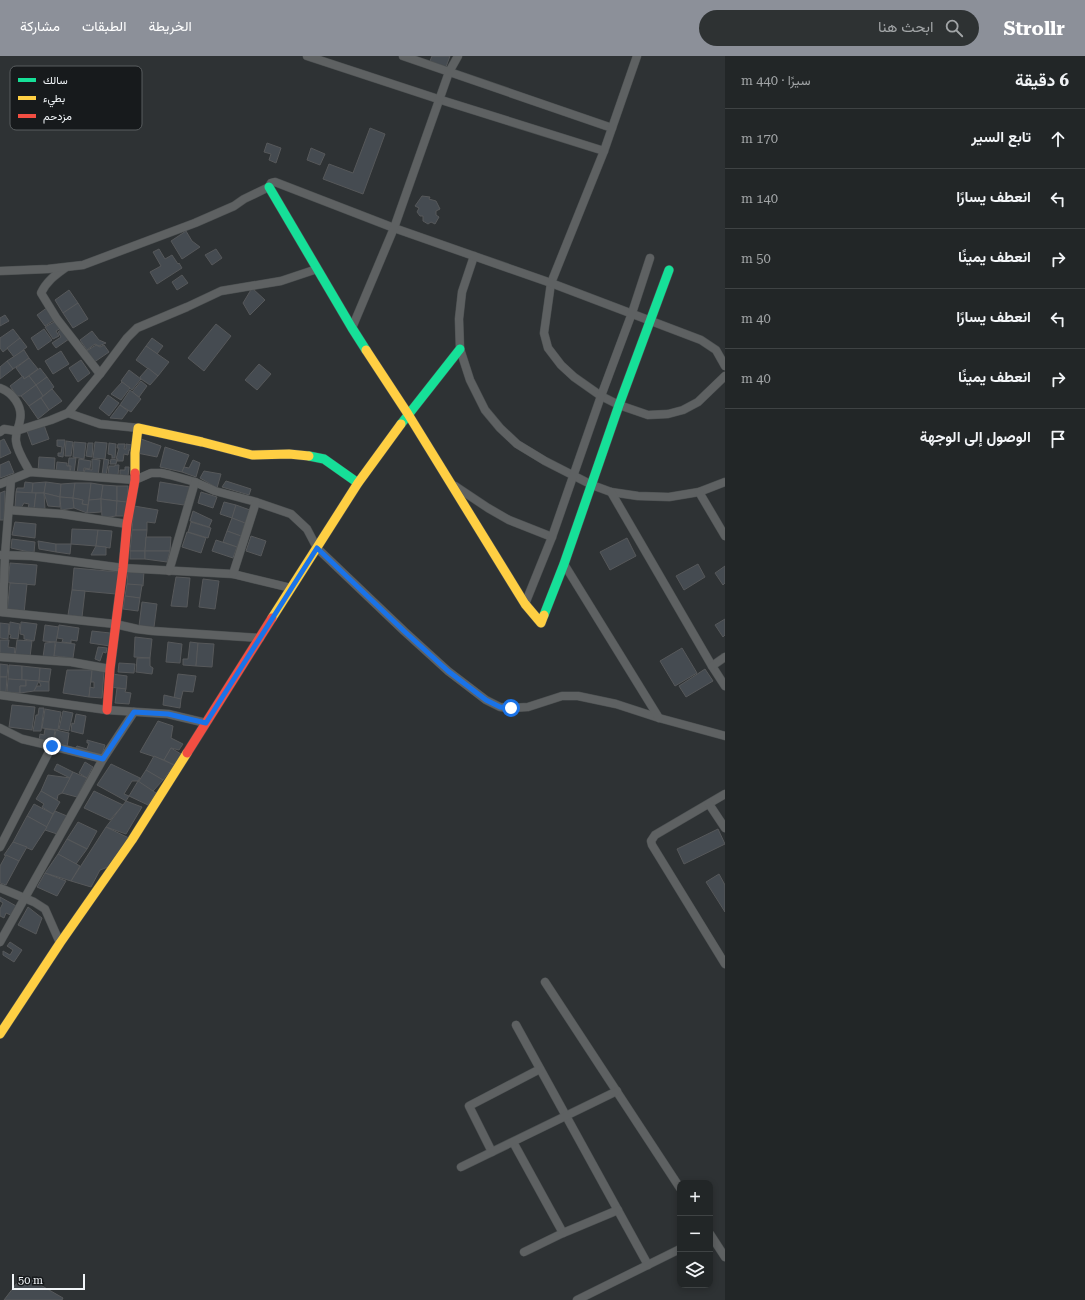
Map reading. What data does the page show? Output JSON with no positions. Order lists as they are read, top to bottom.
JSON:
{
  "legend": ["سالك", "بطيء", "مزدحم"],
  "scale_bar": "50 m",
  "page": {
    "header": "Strollr",
    "search": "ابحث هنا",
    "nav": ["الخريطة", "الطبقات", "مشاركة"],
    "heading": ["6 دقيقة", "سيرًا · 440 m"],
    "list": [
      ["تابع السير", "170 m"],
      ["انعطف يسارًا", "140 m"],
      ["انعطف يمينًا", "50 m"],
      ["انعطف يسارًا", "40 m"],
      ["انعطف يمينًا", "40 m"],
      "الوصول إلى الوجهة"
    ],
    "map_buttons": ["+", "−"],
    "scale": "50 m"
  }
}
